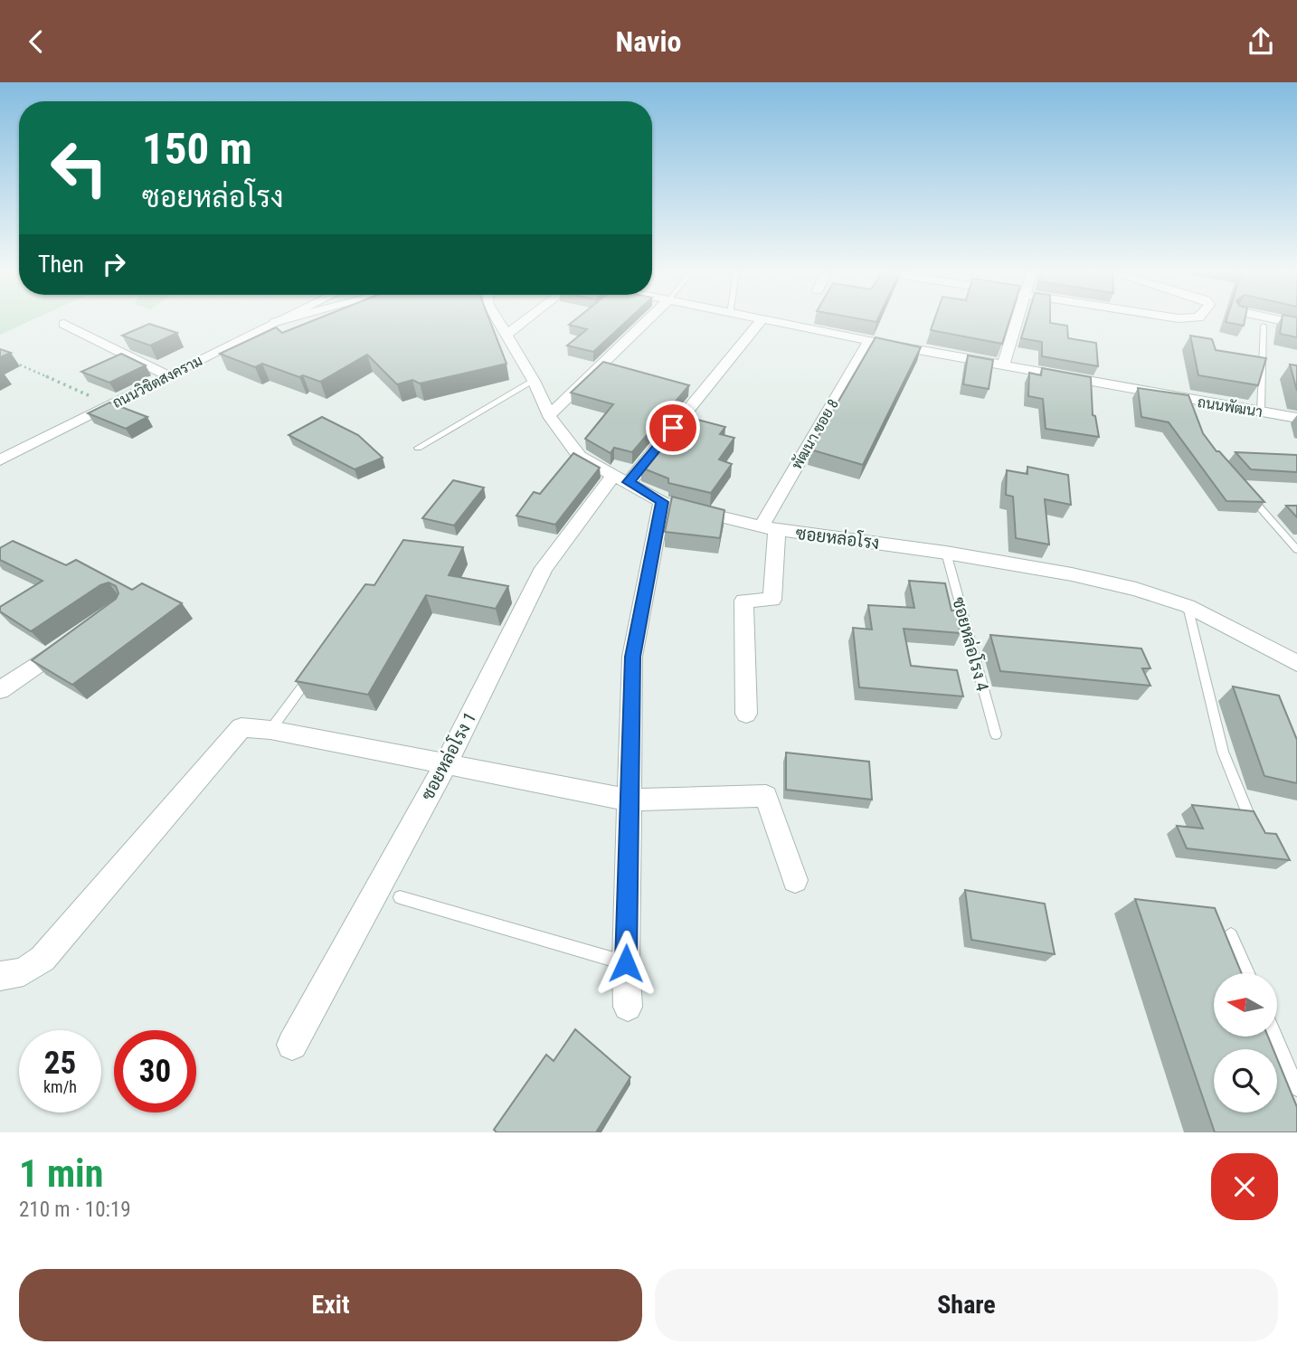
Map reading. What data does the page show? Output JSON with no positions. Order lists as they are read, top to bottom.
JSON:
{
  "streets": {
    "street": [
      "ถนนวิชิตสงคราม",
      "ถนนพัฒนา",
      "พัฒนา ซอย 8",
      "ซอยหล่อโรง",
      "ซอยหล่อโรง 1"
    ],
    "lane": ["ซอยหล่อโรง 4"]
  },
  "crossings": [
    ["ถนนพัฒนา", "พัฒนา ซอย 8"],
    ["พัฒนา ซอย 8", "ซอยหล่อโรง"],
    ["ซอยหล่อโรง", "ซอยหล่อโรง 4"],
    ["ซอยหล่อโรง", "ซอยหล่อโรง 1"]
  ],
  "north": "left",
  "page": {
    "header": "Navio",
    "turn": ["150 m", "ซอยหล่อโรง"],
    "then": "Then",
    "speed": "25 km/h",
    "limit": "30",
    "heading": ["1 min", "210 m · 10:19"],
    "buttons": ["Exit", "Share"]
  }
}
